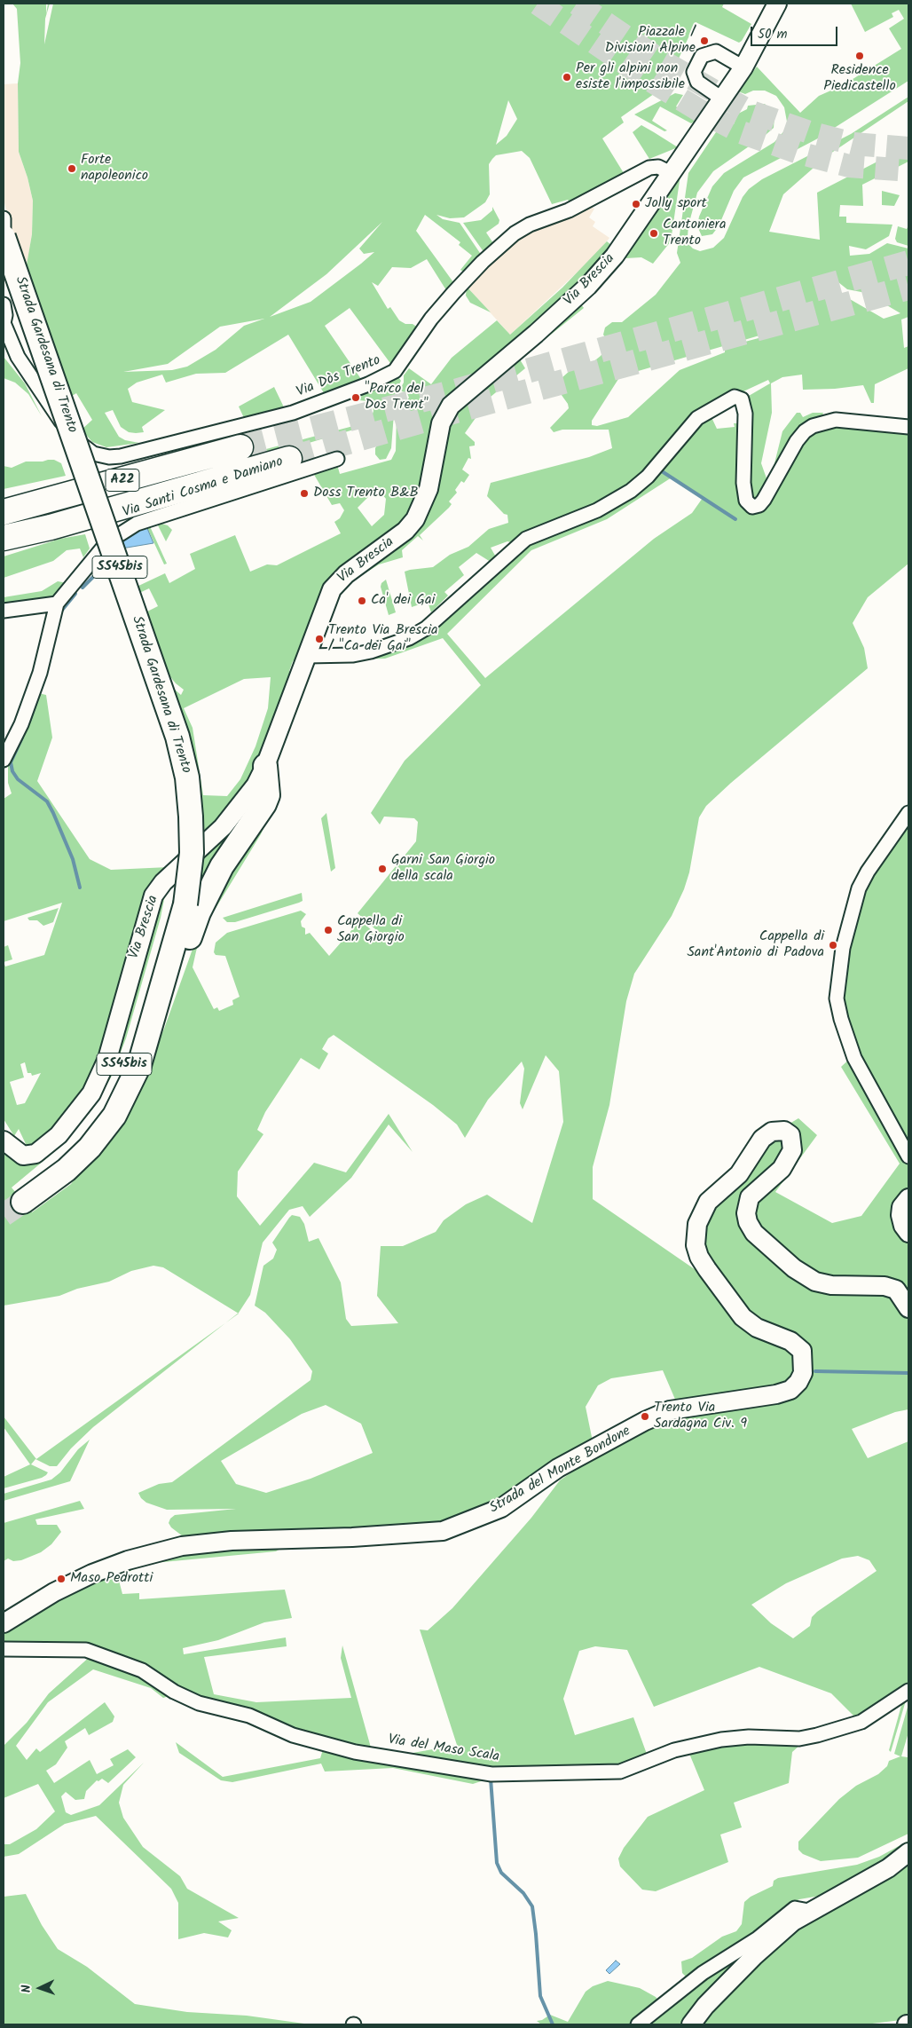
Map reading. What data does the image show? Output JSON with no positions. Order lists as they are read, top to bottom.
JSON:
{
  "streets": {
    "highway": ["Strada Gardesana di Trento", "A22", "SS45bis"],
    "street": [
      "Via Brescia",
      "Via Dòs Trento",
      "Via Santi Cosma e Damiano",
      "Strada del Monte Bondone",
      "Via del Maso Scala"
    ]
  },
  "crossings": [
    ["Via Brescia", "Via Dòs Trento"]
  ],
  "places": [
    "Piazzale / Divisioni Alpine",
    "Residence Piedicastello",
    "Per gli alpini non esiste l'impossibile",
    "Forte napoleonico",
    "Jolly sport",
    "Cantoniera Trento",
    "\"Parco del Dos Trent\"",
    "Doss Trento B&B",
    "Ca' dei Gai",
    "Trento Via Brescia / \"Ca dei Gai\"",
    "Garni San Giorgio della scala",
    "Cappella di San Giorgio",
    "Cappella di Sant'Antonio di Padova",
    "Trento Via Sardagna Civ. 9",
    "Maso Pedrotti"
  ],
  "scale_bar": "50 m",
  "north": "left"
}
